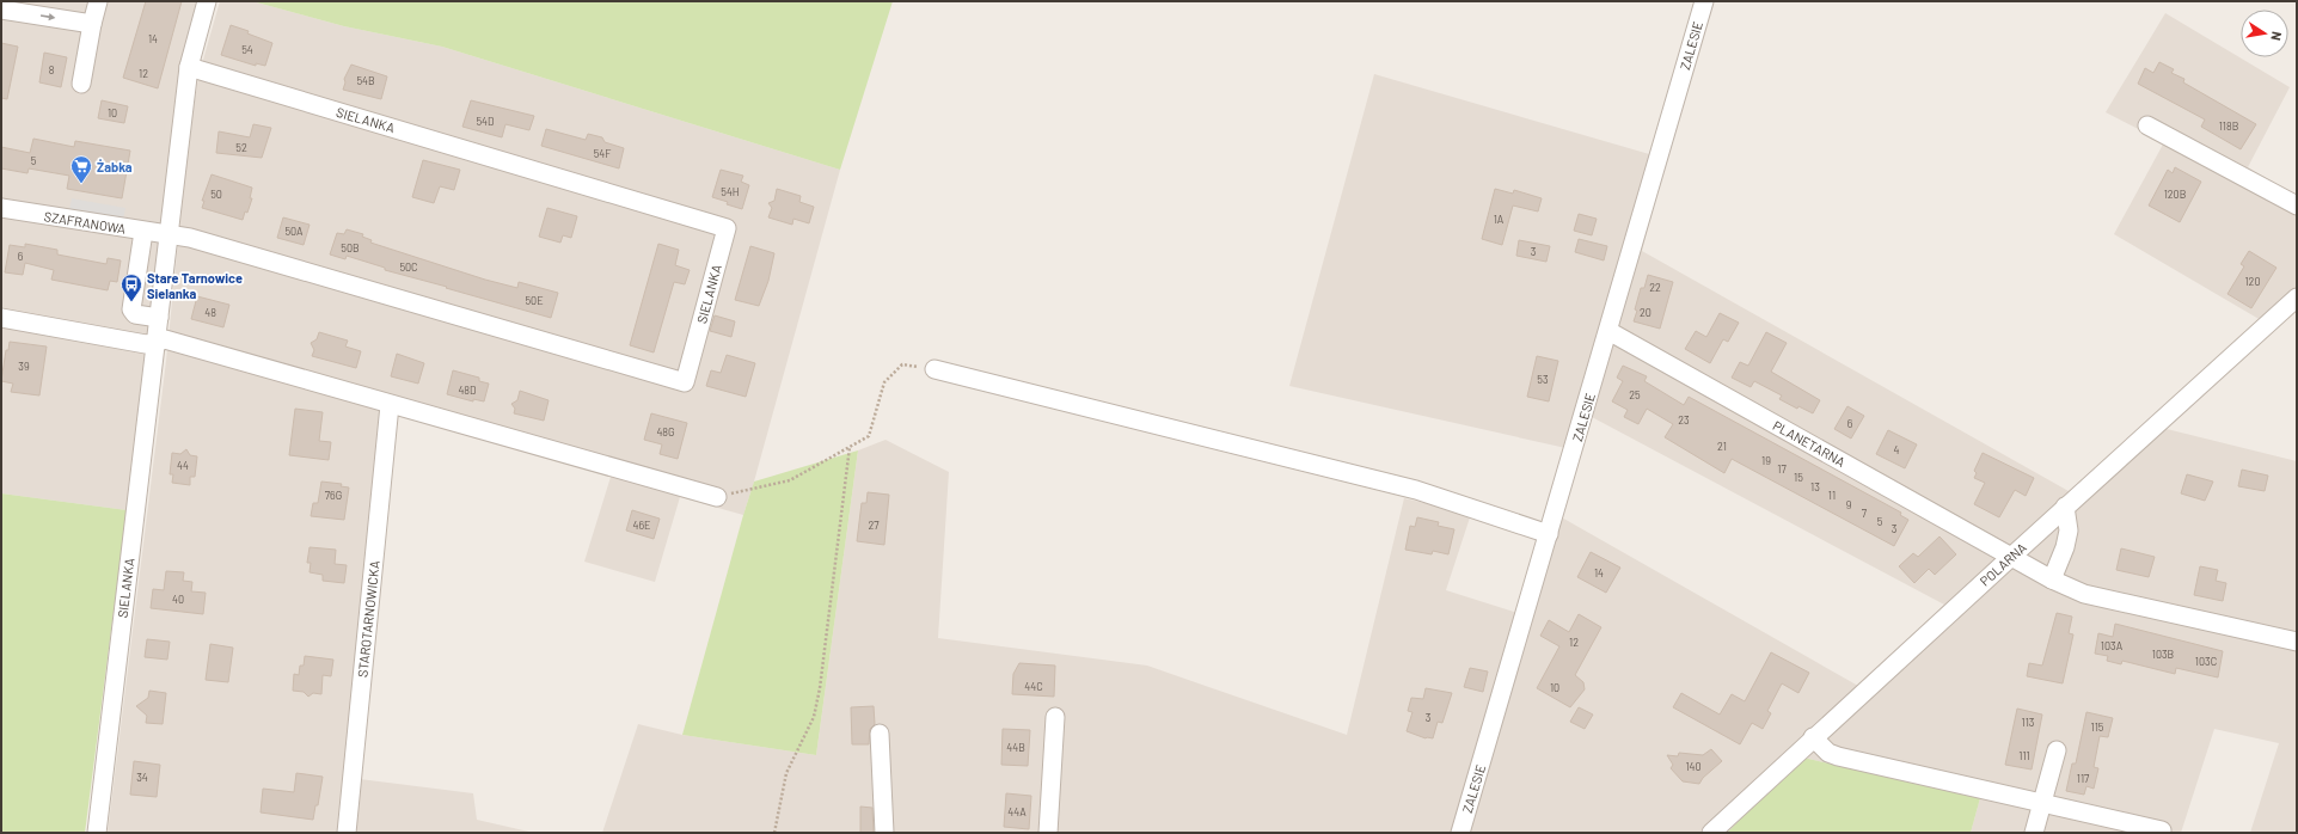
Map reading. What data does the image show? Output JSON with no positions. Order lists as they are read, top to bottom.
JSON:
{
  "streets": {
    "street": [
      "ZALESIE",
      "SIELANKA",
      "SZAFRANOWA",
      "PLANETARNA",
      "POLARNA",
      "STAROTARNOWICKA"
    ]
  },
  "crossings": [
    ["ZALESIE", "PLANETARNA"],
    ["SIELANKA", "SZAFRANOWA"],
    ["PLANETARNA", "POLARNA"]
  ],
  "places": {
    "supermarket": ["Żabka"],
    "bus stop": ["Stare Tarnowice Sielanka"]
  },
  "house_numbers": [
    "14",
    "54",
    "8",
    "12",
    "54B",
    "10",
    "54D",
    "118B",
    "52",
    "54F",
    "5",
    "54H",
    "50",
    "120B",
    "1A",
    "50A",
    "50B",
    "3",
    "6",
    "50C",
    "120",
    "22",
    "50E",
    "48",
    "20",
    "39",
    "53",
    "48D",
    "25",
    "23",
    "6",
    "48G",
    "21",
    "4",
    "19",
    "44",
    "17",
    "15",
    "13",
    "76G",
    "11",
    "9",
    "7",
    "5",
    "46E",
    "27",
    "3",
    "14",
    "40",
    "12",
    "103A",
    "103B",
    "103C",
    "44C",
    "10",
    "3",
    "113",
    "115",
    "44B",
    "111",
    "140",
    "34",
    "117",
    "44A"
  ],
  "north": "right"
}
